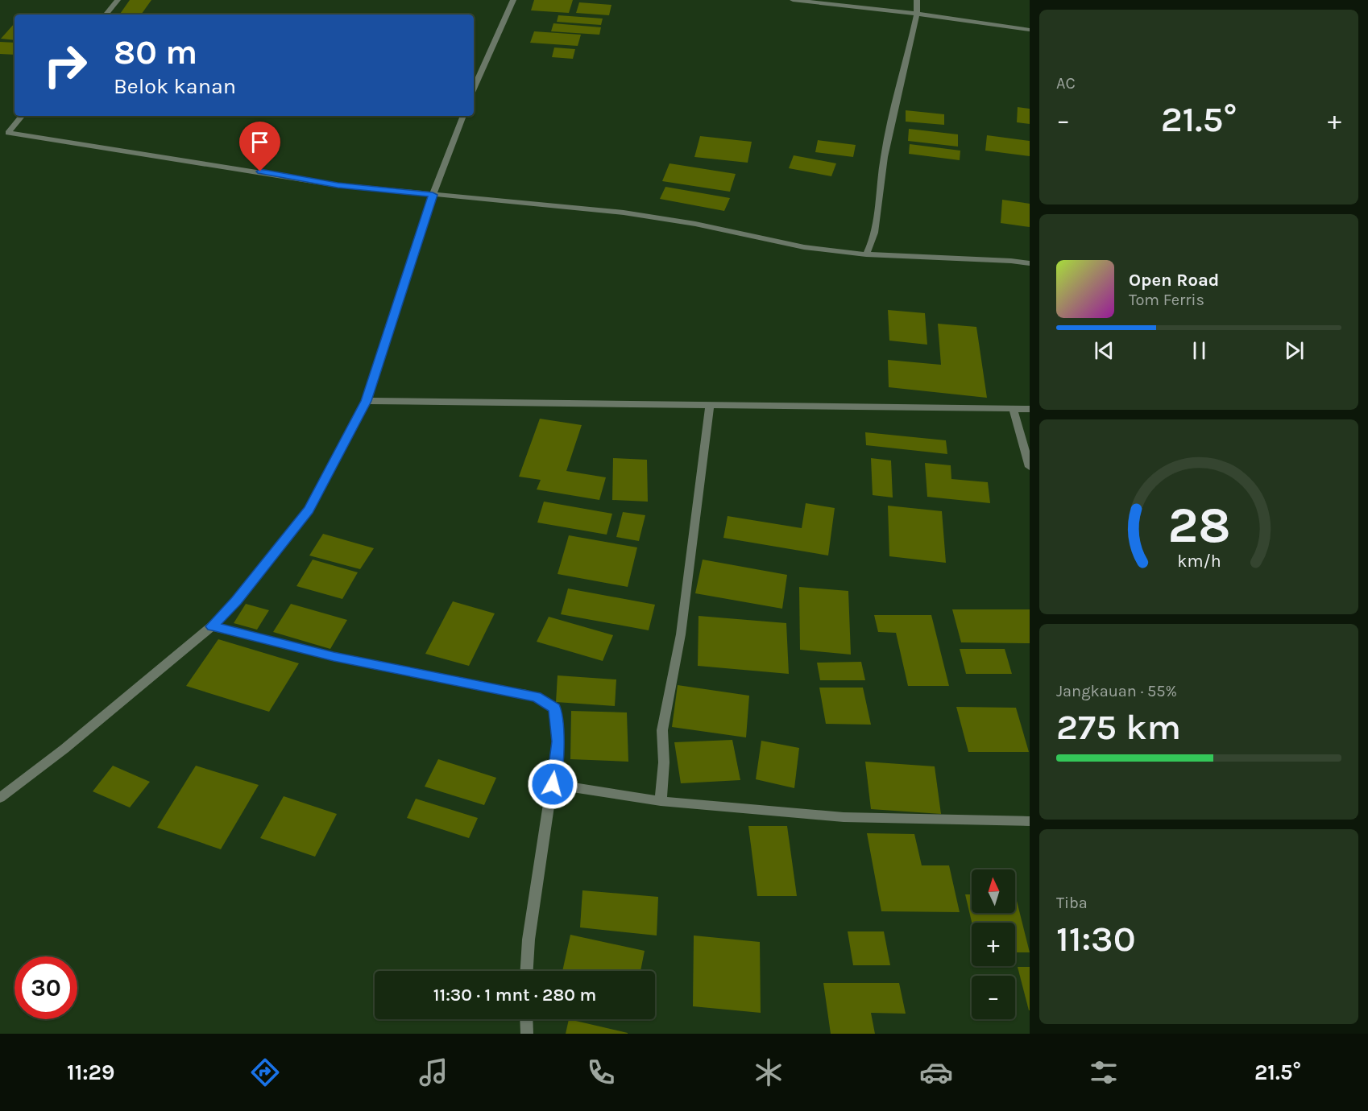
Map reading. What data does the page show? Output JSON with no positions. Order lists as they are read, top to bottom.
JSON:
{
  "north": "top",
  "page": {
    "tile": [
      "AC",
      ["Jangkauan · 55%", "275 km"],
      ["Tiba", "11:30"]
    ],
    "turn": ["80 m", "Belok kanan"],
    "heat": ["−", "21.5°", "+"],
    "song": ["Open Road", "Tom Ferris"],
    "map_buttons": ["+", "−"],
    "limit": "30",
    "trip": "11:30 · 1 mnt · 280 m",
    "tabs": ["11:29", "21.5°"],
    "gauge": ["28", "km/h"]
  }
}
